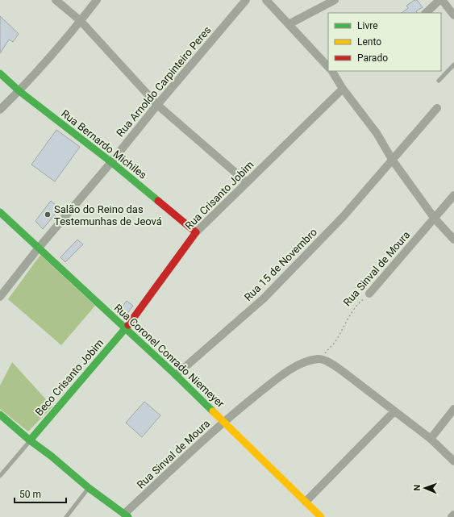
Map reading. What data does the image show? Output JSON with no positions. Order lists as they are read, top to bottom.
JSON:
{
  "streets": {
    "street": [
      "Rua Arnoldo Carpinteiro Peres",
      "Rua Bernardo Michiles",
      "Rua Crisanto Jobim",
      "Rua 15 de Novembro",
      "Rua Sinval de Moura",
      "Rua Coronel Conrado Niemeyer",
      "Beco Crisanto Jobim"
    ]
  },
  "crossings": [
    ["Rua Arnoldo Carpinteiro Peres", "Rua Bernardo Michiles"],
    ["Rua Arnoldo Carpinteiro Peres", "Rua Coronel Conrado Niemeyer"],
    ["Rua Bernardo Michiles", "Rua Crisanto Jobim"],
    ["Rua Crisanto Jobim", "Rua Coronel Conrado Niemeyer"],
    ["Rua Crisanto Jobim", "Beco Crisanto Jobim"],
    ["Rua 15 de Novembro", "Rua Coronel Conrado Niemeyer"],
    ["Rua Sinval de Moura", "Rua Coronel Conrado Niemeyer"],
    ["Rua Coronel Conrado Niemeyer", "Beco Crisanto Jobim"]
  ],
  "places": ["Salão do Reino das Testemunhas de Jeová"],
  "legend": ["Livre", "Lento", "Parado"],
  "scale_bar": "50 m",
  "north": "left"
}
